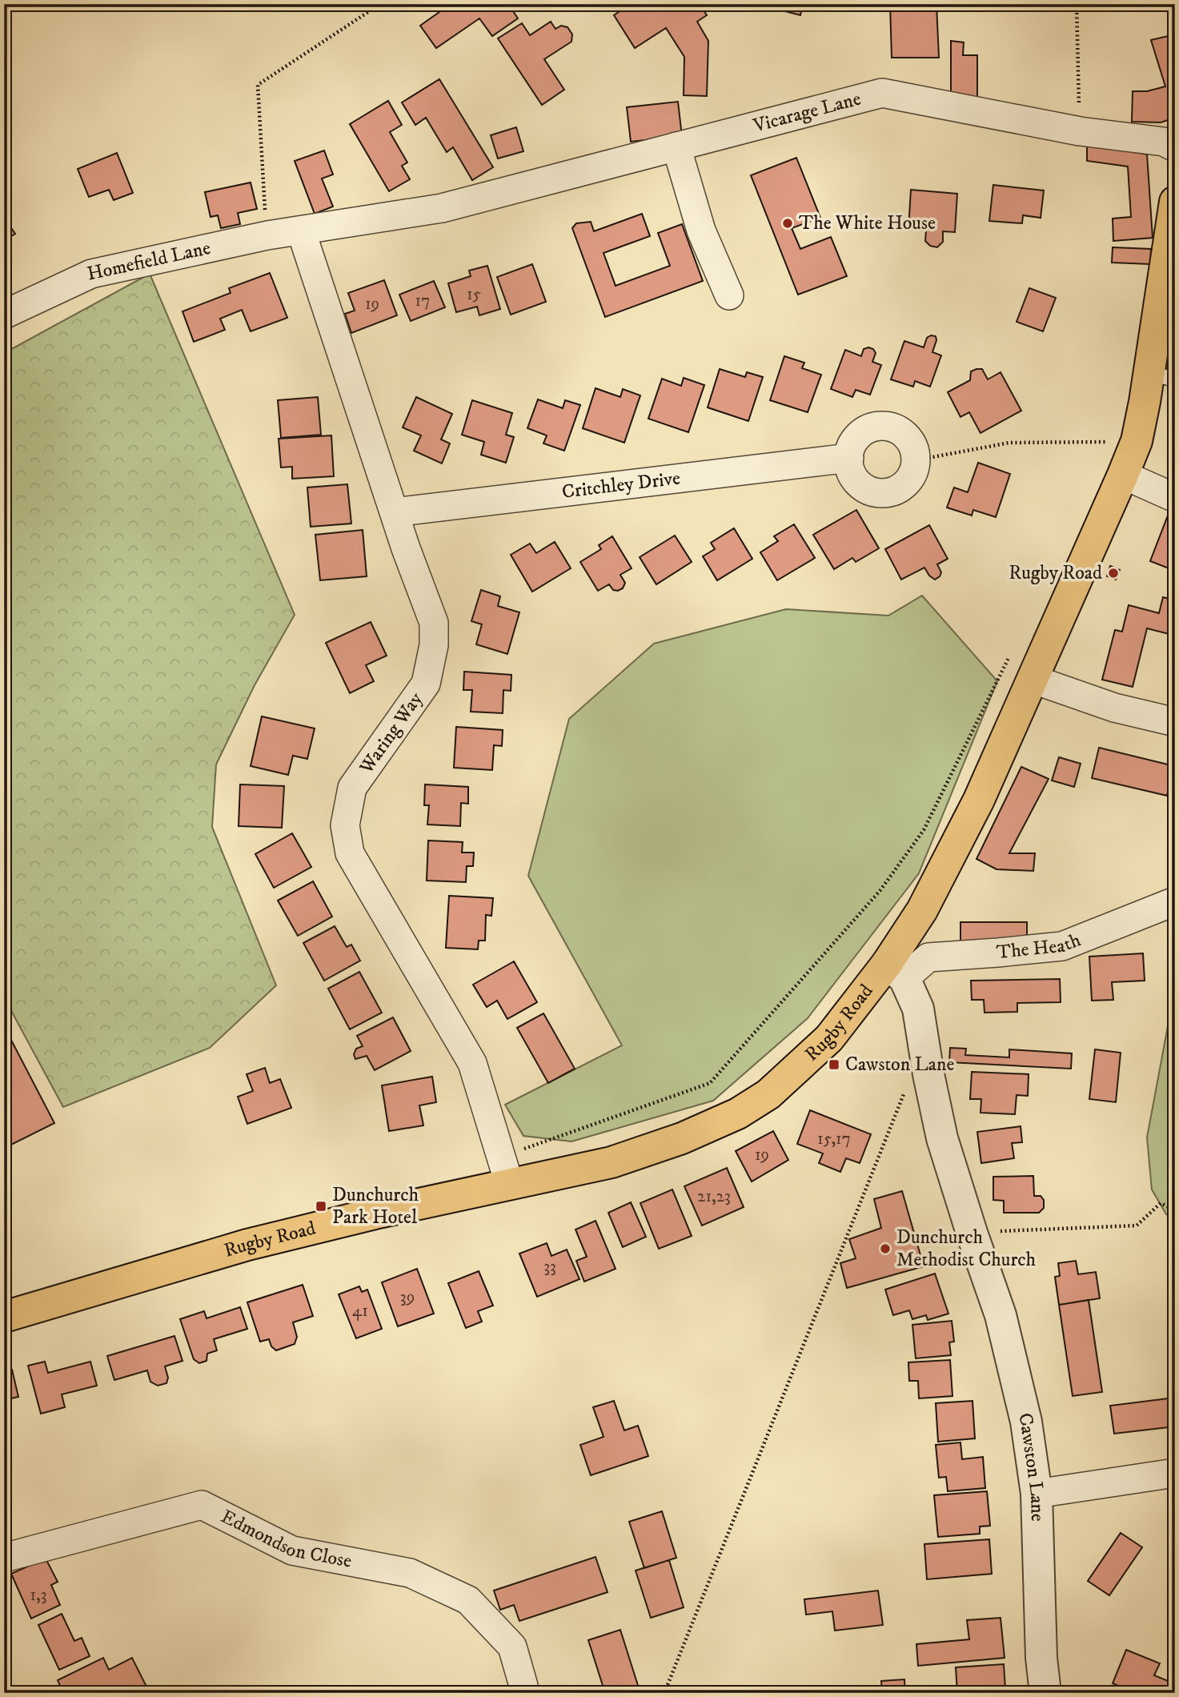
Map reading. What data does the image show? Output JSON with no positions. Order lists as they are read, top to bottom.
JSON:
{
  "streets": {
    "main road": ["Rugby Road"],
    "street": [
      "Vicarage Lane",
      "Homefield Lane",
      "Critchley Drive",
      "Waring Way",
      "The Heath",
      "Cawston Lane",
      "Edmondson Close"
    ]
  },
  "crossings": [
    ["Vicarage Lane", "Homefield Lane"],
    ["Vicarage Lane", "Waring Way"],
    ["Homefield Lane", "Waring Way"],
    ["Critchley Drive", "Waring Way"],
    ["Waring Way", "Rugby Road"],
    ["The Heath", "Rugby Road"],
    ["The Heath", "Cawston Lane"],
    ["Rugby Road", "Cawston Lane"]
  ],
  "places": {
    "other": ["The White House", "Rugby Road", "Dunchurch Methodist Church"],
    "transit": ["Cawston Lane", "Dunchurch Park Hotel"]
  },
  "house_numbers": [
    "15",
    "17",
    "19",
    "15,17",
    "19",
    "21,23",
    "33",
    "39",
    "41",
    "1,3"
  ]
}
